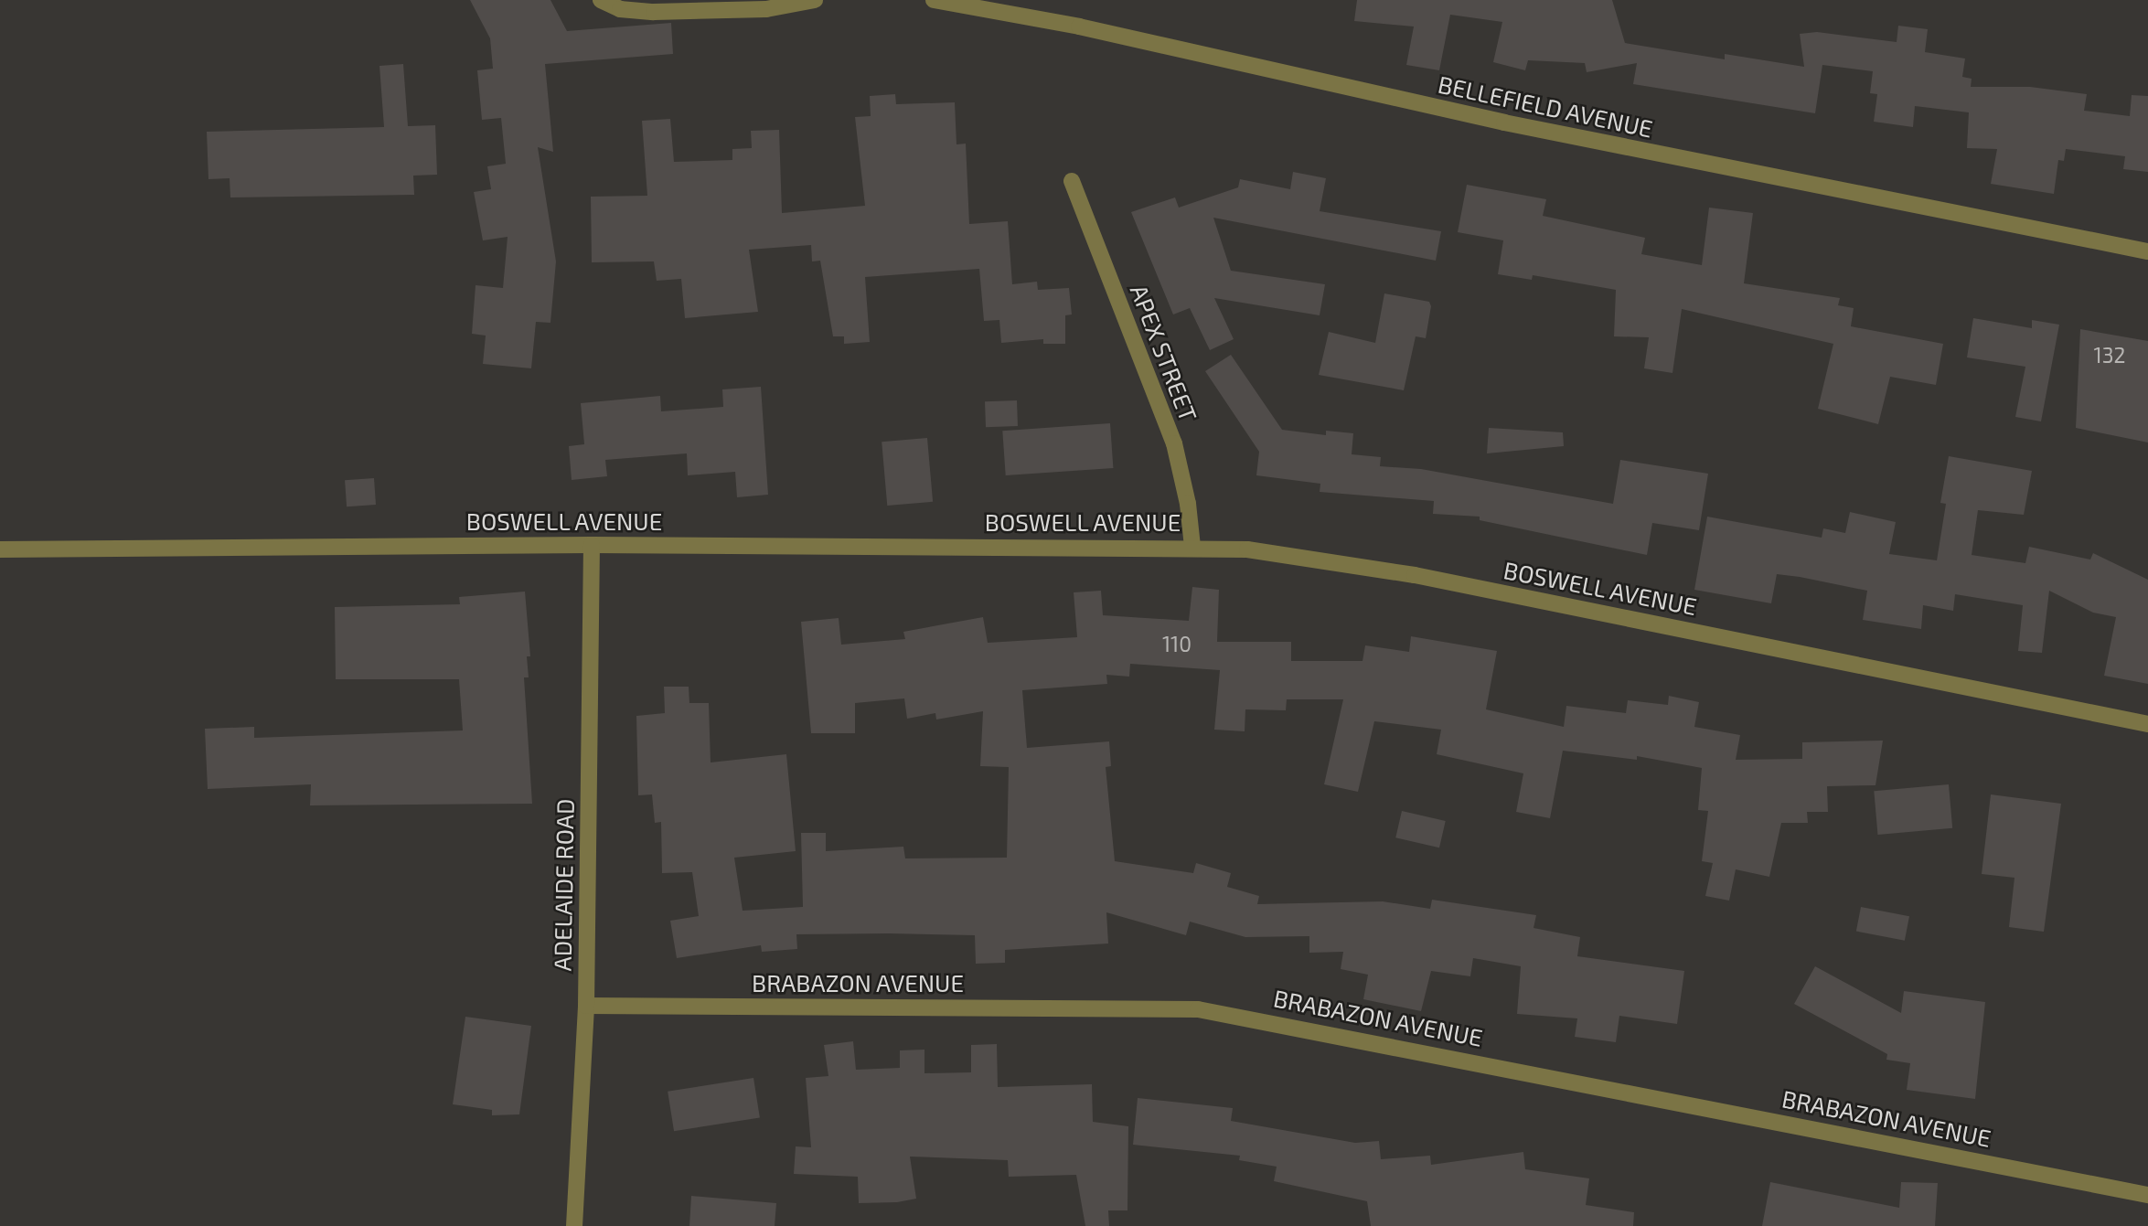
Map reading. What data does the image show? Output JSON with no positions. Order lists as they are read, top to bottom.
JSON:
{
  "streets": {
    "street": [
      "BELLEFIELD AVENUE",
      "APEX STREET",
      "BOSWELL AVENUE",
      "ADELAIDE ROAD",
      "BRABAZON AVENUE"
    ]
  },
  "crossings": [
    ["APEX STREET", "BOSWELL AVENUE"],
    ["BOSWELL AVENUE", "ADELAIDE ROAD"],
    ["ADELAIDE ROAD", "BRABAZON AVENUE"]
  ],
  "house_numbers": ["132", "110"]
}
